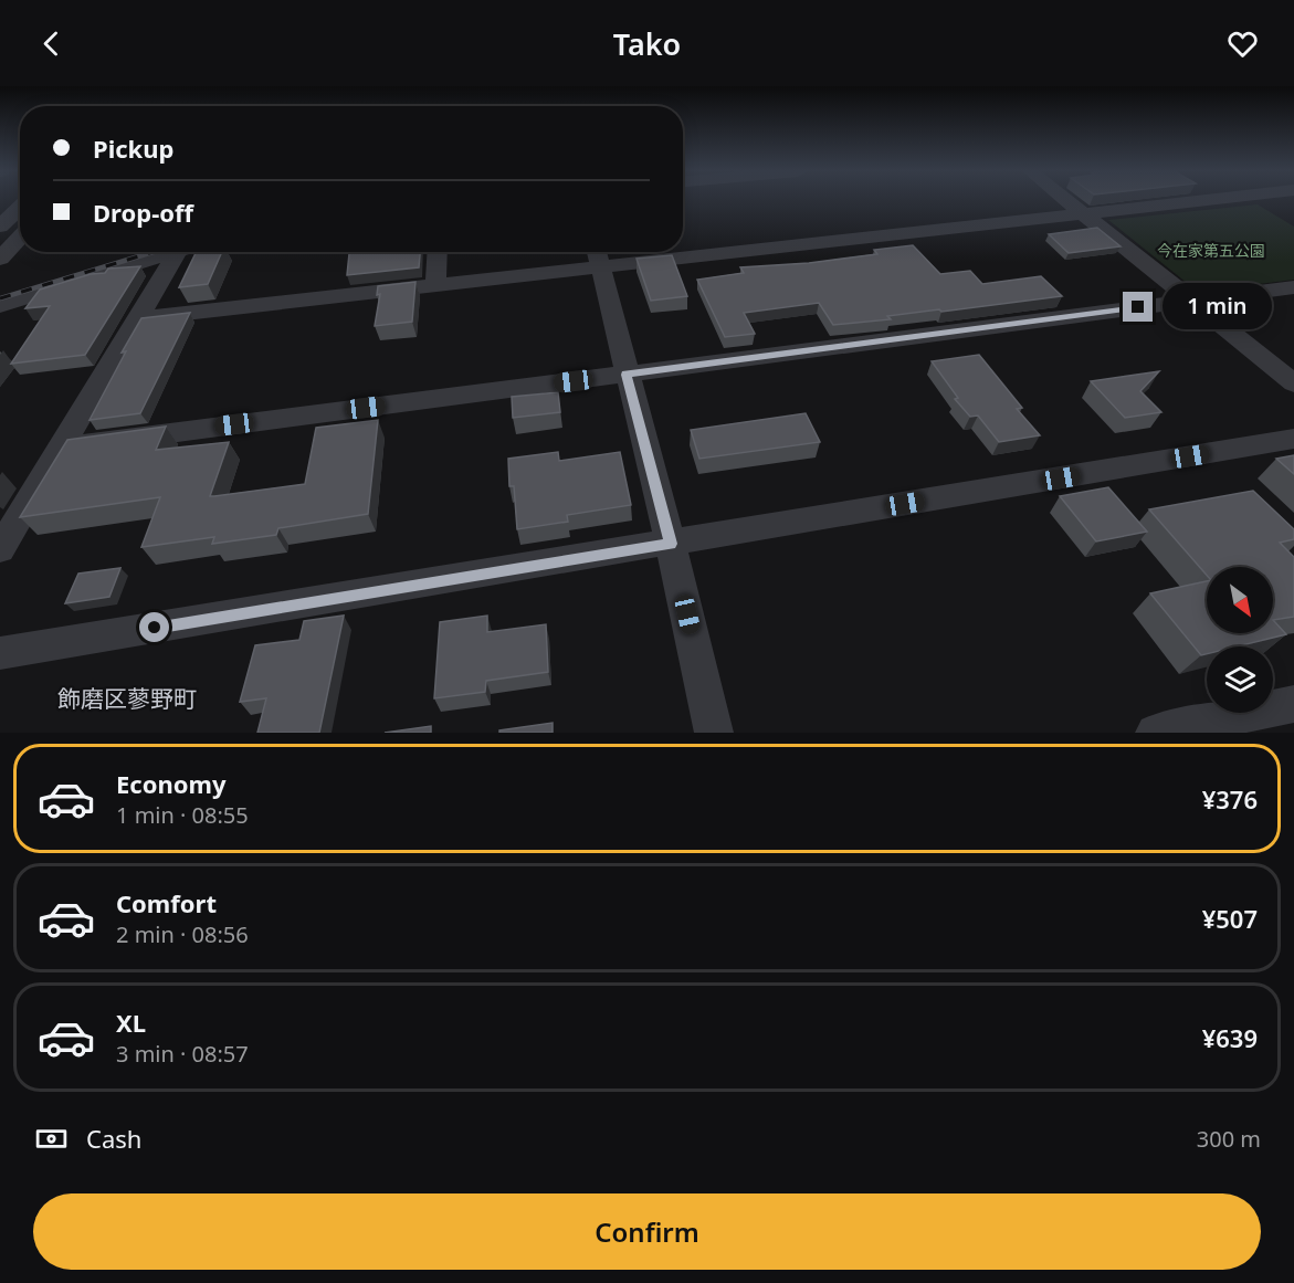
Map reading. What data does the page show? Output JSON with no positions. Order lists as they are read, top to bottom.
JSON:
{
  "districts": ["飾磨区蓼野町"],
  "parks": ["今在家第五公園"],
  "north": "bottom right",
  "page": {
    "header": "Tako",
    "banner": ["Pickup", "Drop-off"],
    "bubble": "1 min",
    "list": [
      {
        "name": "Economy",
        "note": "1 min · 08:55",
        "value": "¥376"
      },
      {
        "name": "Comfort",
        "note": "2 min · 08:56",
        "value": "¥507"
      },
      {
        "name": "XL",
        "note": "3 min · 08:57",
        "value": "¥639"
      }
    ],
    "pay": ["Cash", "300 m"],
    "buttons": "Confirm"
  }
}
